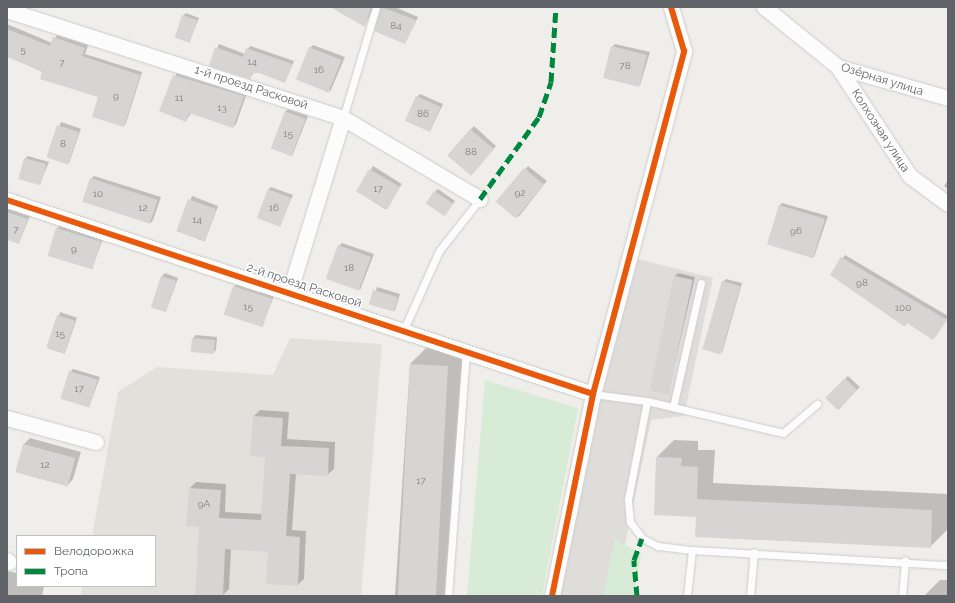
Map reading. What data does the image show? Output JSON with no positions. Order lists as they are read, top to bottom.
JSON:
{
  "streets": {
    "street": [
      "Озёрная улица",
      "1-й проезд Расковой",
      "Колхозная улица",
      "2-й проезд Расковой"
    ]
  },
  "crossings": [
    ["Озёрная улица", "Колхозная улица"]
  ],
  "house_numbers": [
    "84",
    "5",
    "14",
    "7",
    "78",
    "16",
    "9",
    "11",
    "13",
    "86",
    "15",
    "8",
    "88",
    "17",
    "92",
    "10",
    "12",
    "16",
    "14",
    "7",
    "96",
    "9",
    "18",
    "98",
    "15",
    "100",
    "15",
    "17",
    "12",
    "17",
    "9А"
  ],
  "legend": ["Велодорожка", "Тропа"]
}
